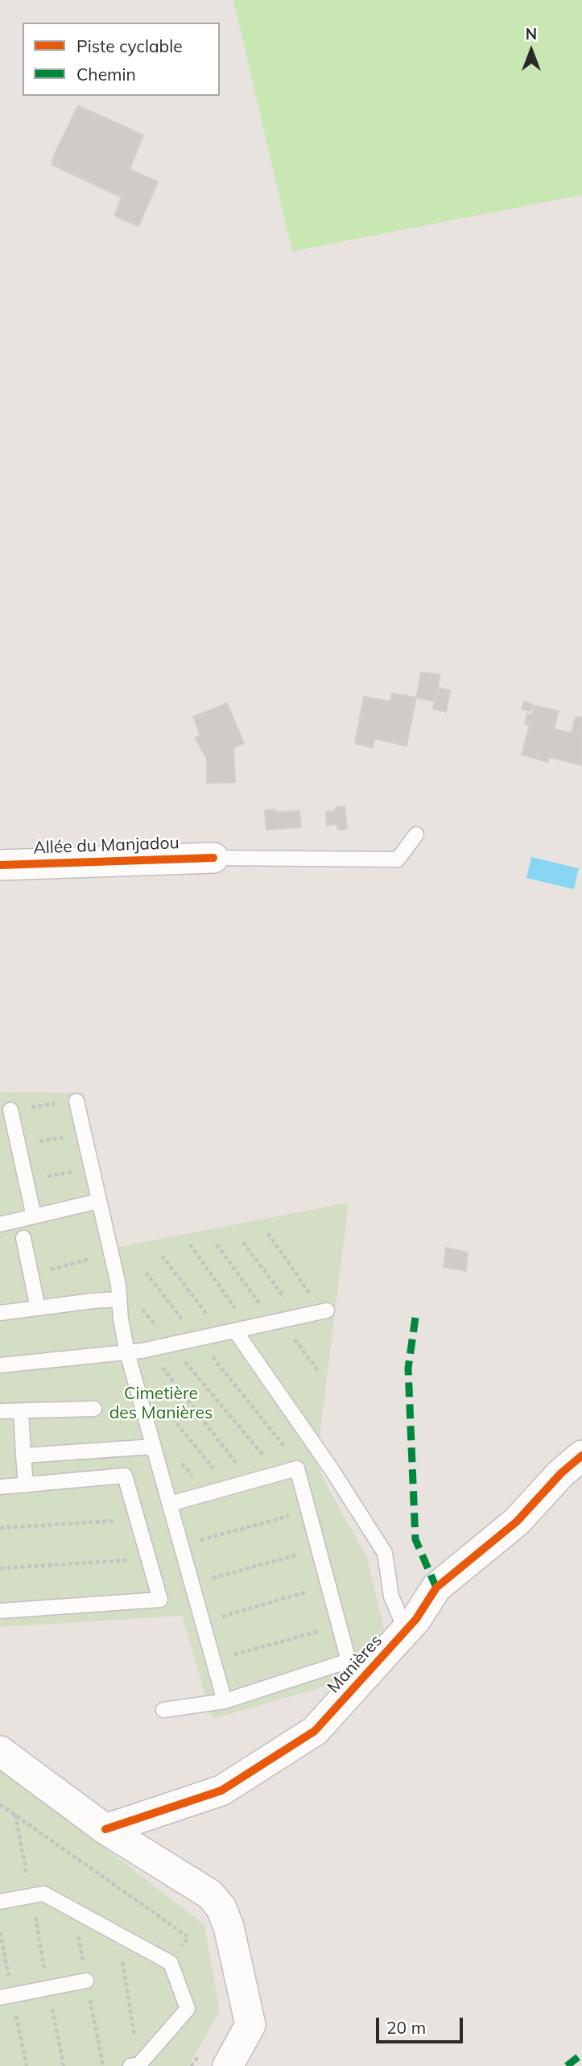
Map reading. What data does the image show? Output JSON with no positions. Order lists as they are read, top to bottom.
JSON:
{
  "streets": {
    "street": ["Allée du Manjadou", "Manières"]
  },
  "parks": ["Cimetière des Manières"],
  "legend": ["Piste cyclable", "Chemin"],
  "scale_bar": "20 m",
  "north": "top"
}
